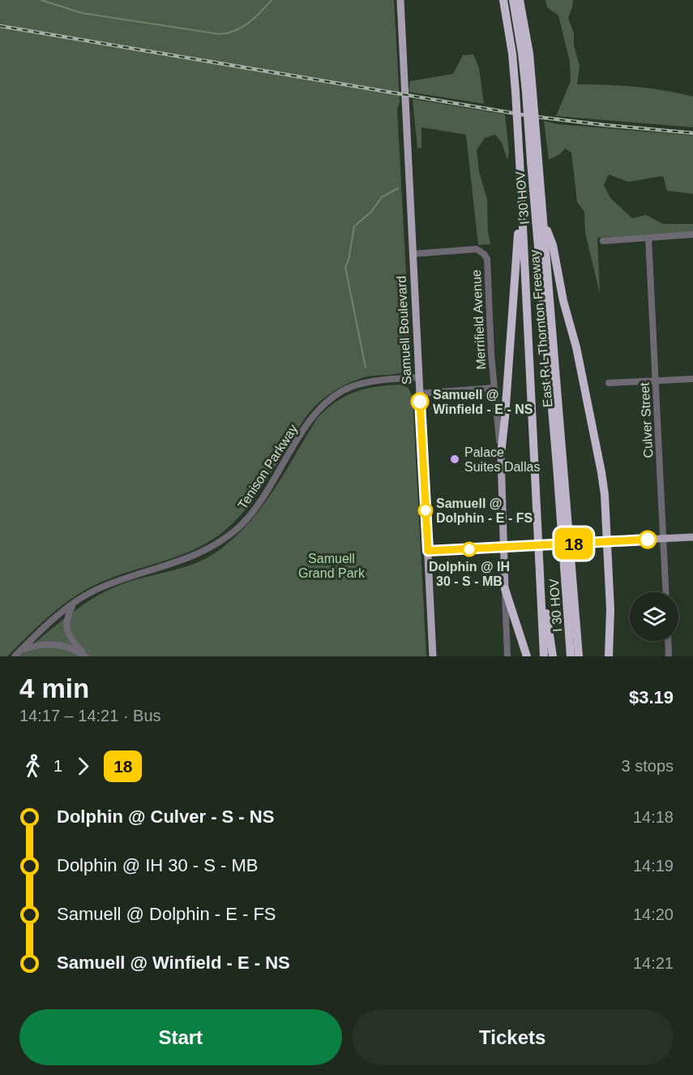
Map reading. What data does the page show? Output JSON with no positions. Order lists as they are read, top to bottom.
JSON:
{
  "streets": {
    "highway": ["I 30 HOV", "East R L Thornton Freeway"],
    "main road": ["Merrifield Avenue", "Samuell Boulevard"],
    "street": ["Culver Street", "Tenison Parkway"]
  },
  "crossings": [
    ["I 30 HOV", "East R L Thornton Freeway"],
    ["Merrifield Avenue", "Samuell Boulevard"],
    ["Samuell Boulevard", "Tenison Parkway"]
  ],
  "parks": ["Samuell Grand Park"],
  "places": [
    "Samuell @ Winfield - E - NS",
    "Palace Suites Dallas",
    "Samuell @ Dolphin - E - FS",
    "Dolphin @ IH 30 - S - MB"
  ],
  "lines": ["bus line 18"],
  "page": {
    "on_map": "18",
    "heading": ["4 min", "14:17 – 14:21 · Bus", "$3.19"],
    "legs": ["1", "18", "3 stops"],
    "list": [
      {
        "name": "Dolphin @ Culver - S - NS",
        "value": "14:18"
      },
      {
        "name": "Dolphin @ IH 30 - S - MB",
        "value": "14:19"
      },
      {
        "name": "Samuell @ Dolphin - E - FS",
        "value": "14:20"
      },
      {
        "name": "Samuell @ Winfield - E - NS",
        "value": "14:21"
      }
    ],
    "buttons": ["Start", "Tickets"]
  }
}
